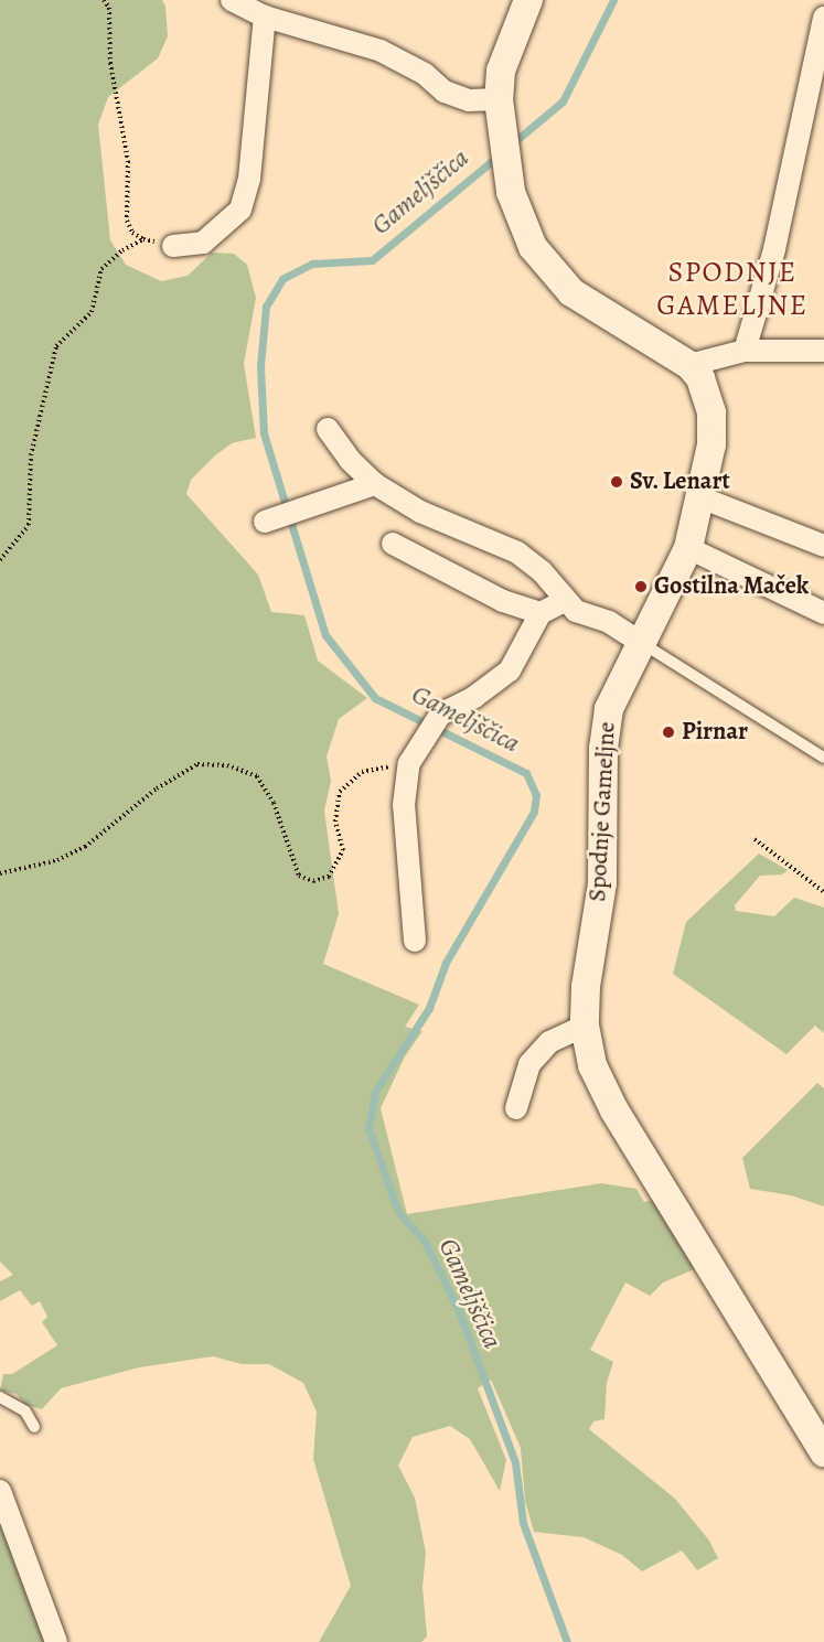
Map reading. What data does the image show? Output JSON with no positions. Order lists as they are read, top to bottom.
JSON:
{
  "streets": {
    "street": ["Spodnje Gameljne"]
  },
  "districts": ["SPODNJE GAMELJNE"],
  "water": ["Gameljščica"],
  "places": ["Sv. Lenart", "Gostilna Maček", "Pirnar"]
}
